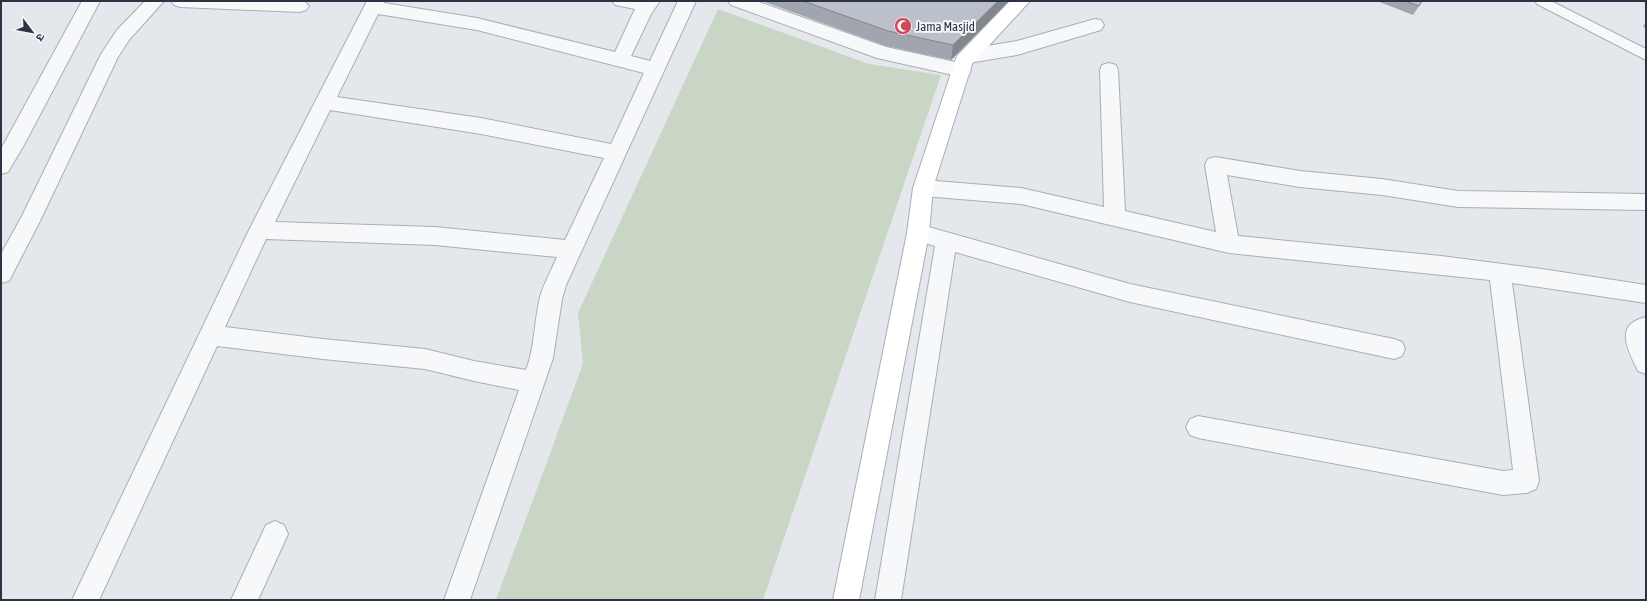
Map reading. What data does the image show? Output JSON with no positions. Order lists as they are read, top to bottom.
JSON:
{
  "places": {
    "mosque": ["Jama Masjid"]
  },
  "north": "bottom right"
}
